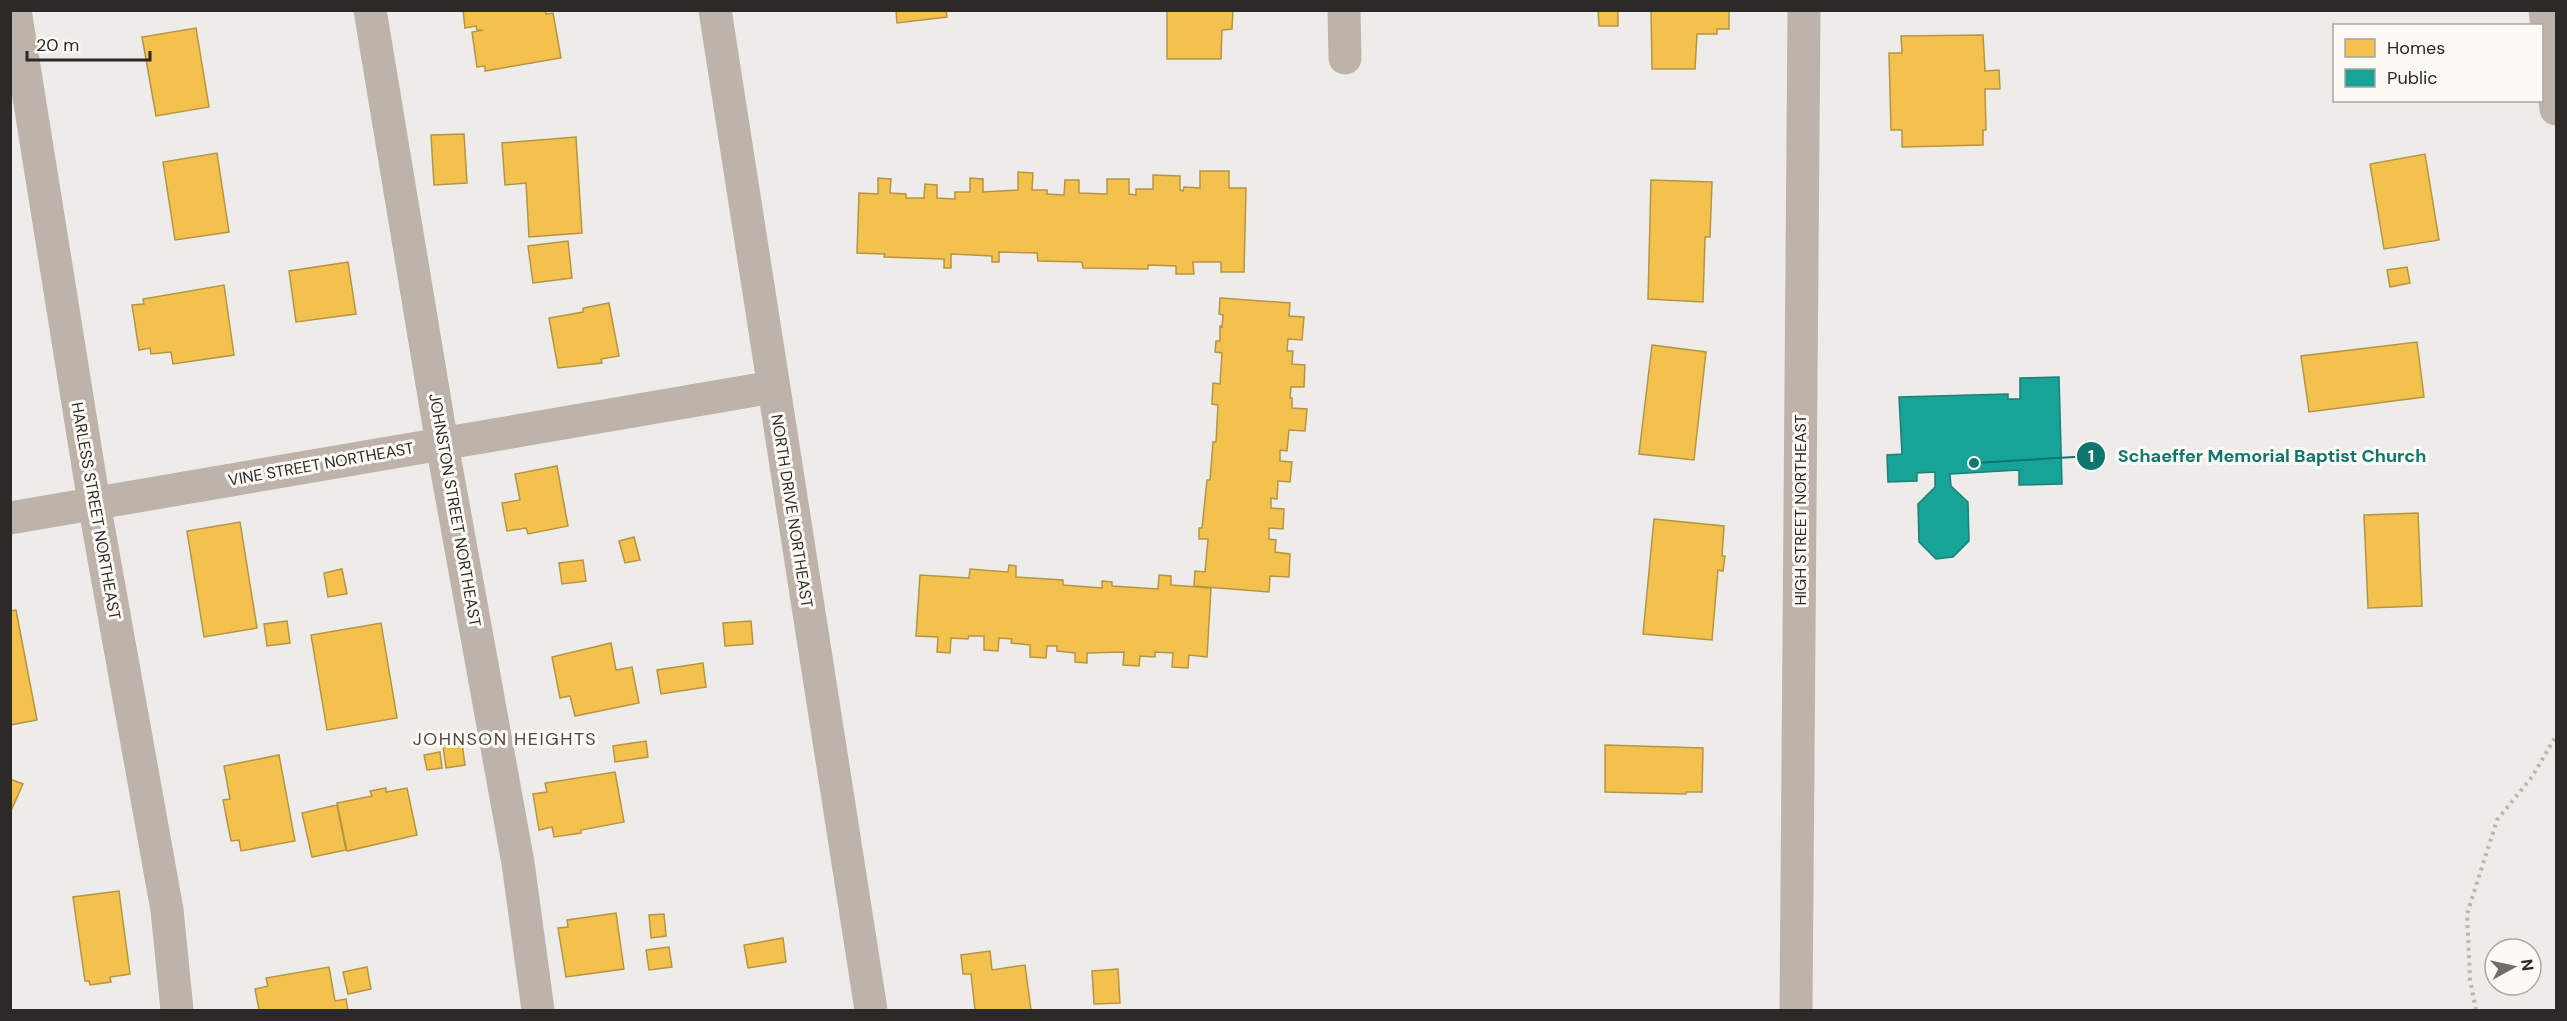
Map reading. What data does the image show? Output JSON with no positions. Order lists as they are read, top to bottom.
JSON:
{
  "streets": {
    "street": [
      "VINE STREET NORTHEAST",
      "JOHNSTON STREET NORTHEAST",
      "HIGH STREET NORTHEAST",
      "HARLESS STREET NORTHEAST",
      "NORTH DRIVE NORTHEAST"
    ]
  },
  "crossings": [
    ["VINE STREET NORTHEAST", "JOHNSTON STREET NORTHEAST"],
    ["VINE STREET NORTHEAST", "HARLESS STREET NORTHEAST"],
    ["VINE STREET NORTHEAST", "NORTH DRIVE NORTHEAST"]
  ],
  "districts": ["JOHNSON HEIGHTS"],
  "places": ["Schaeffer Memorial Baptist Church"],
  "legend": ["Homes", "Public"],
  "scale_bar": "20 m",
  "north": "right"
}
